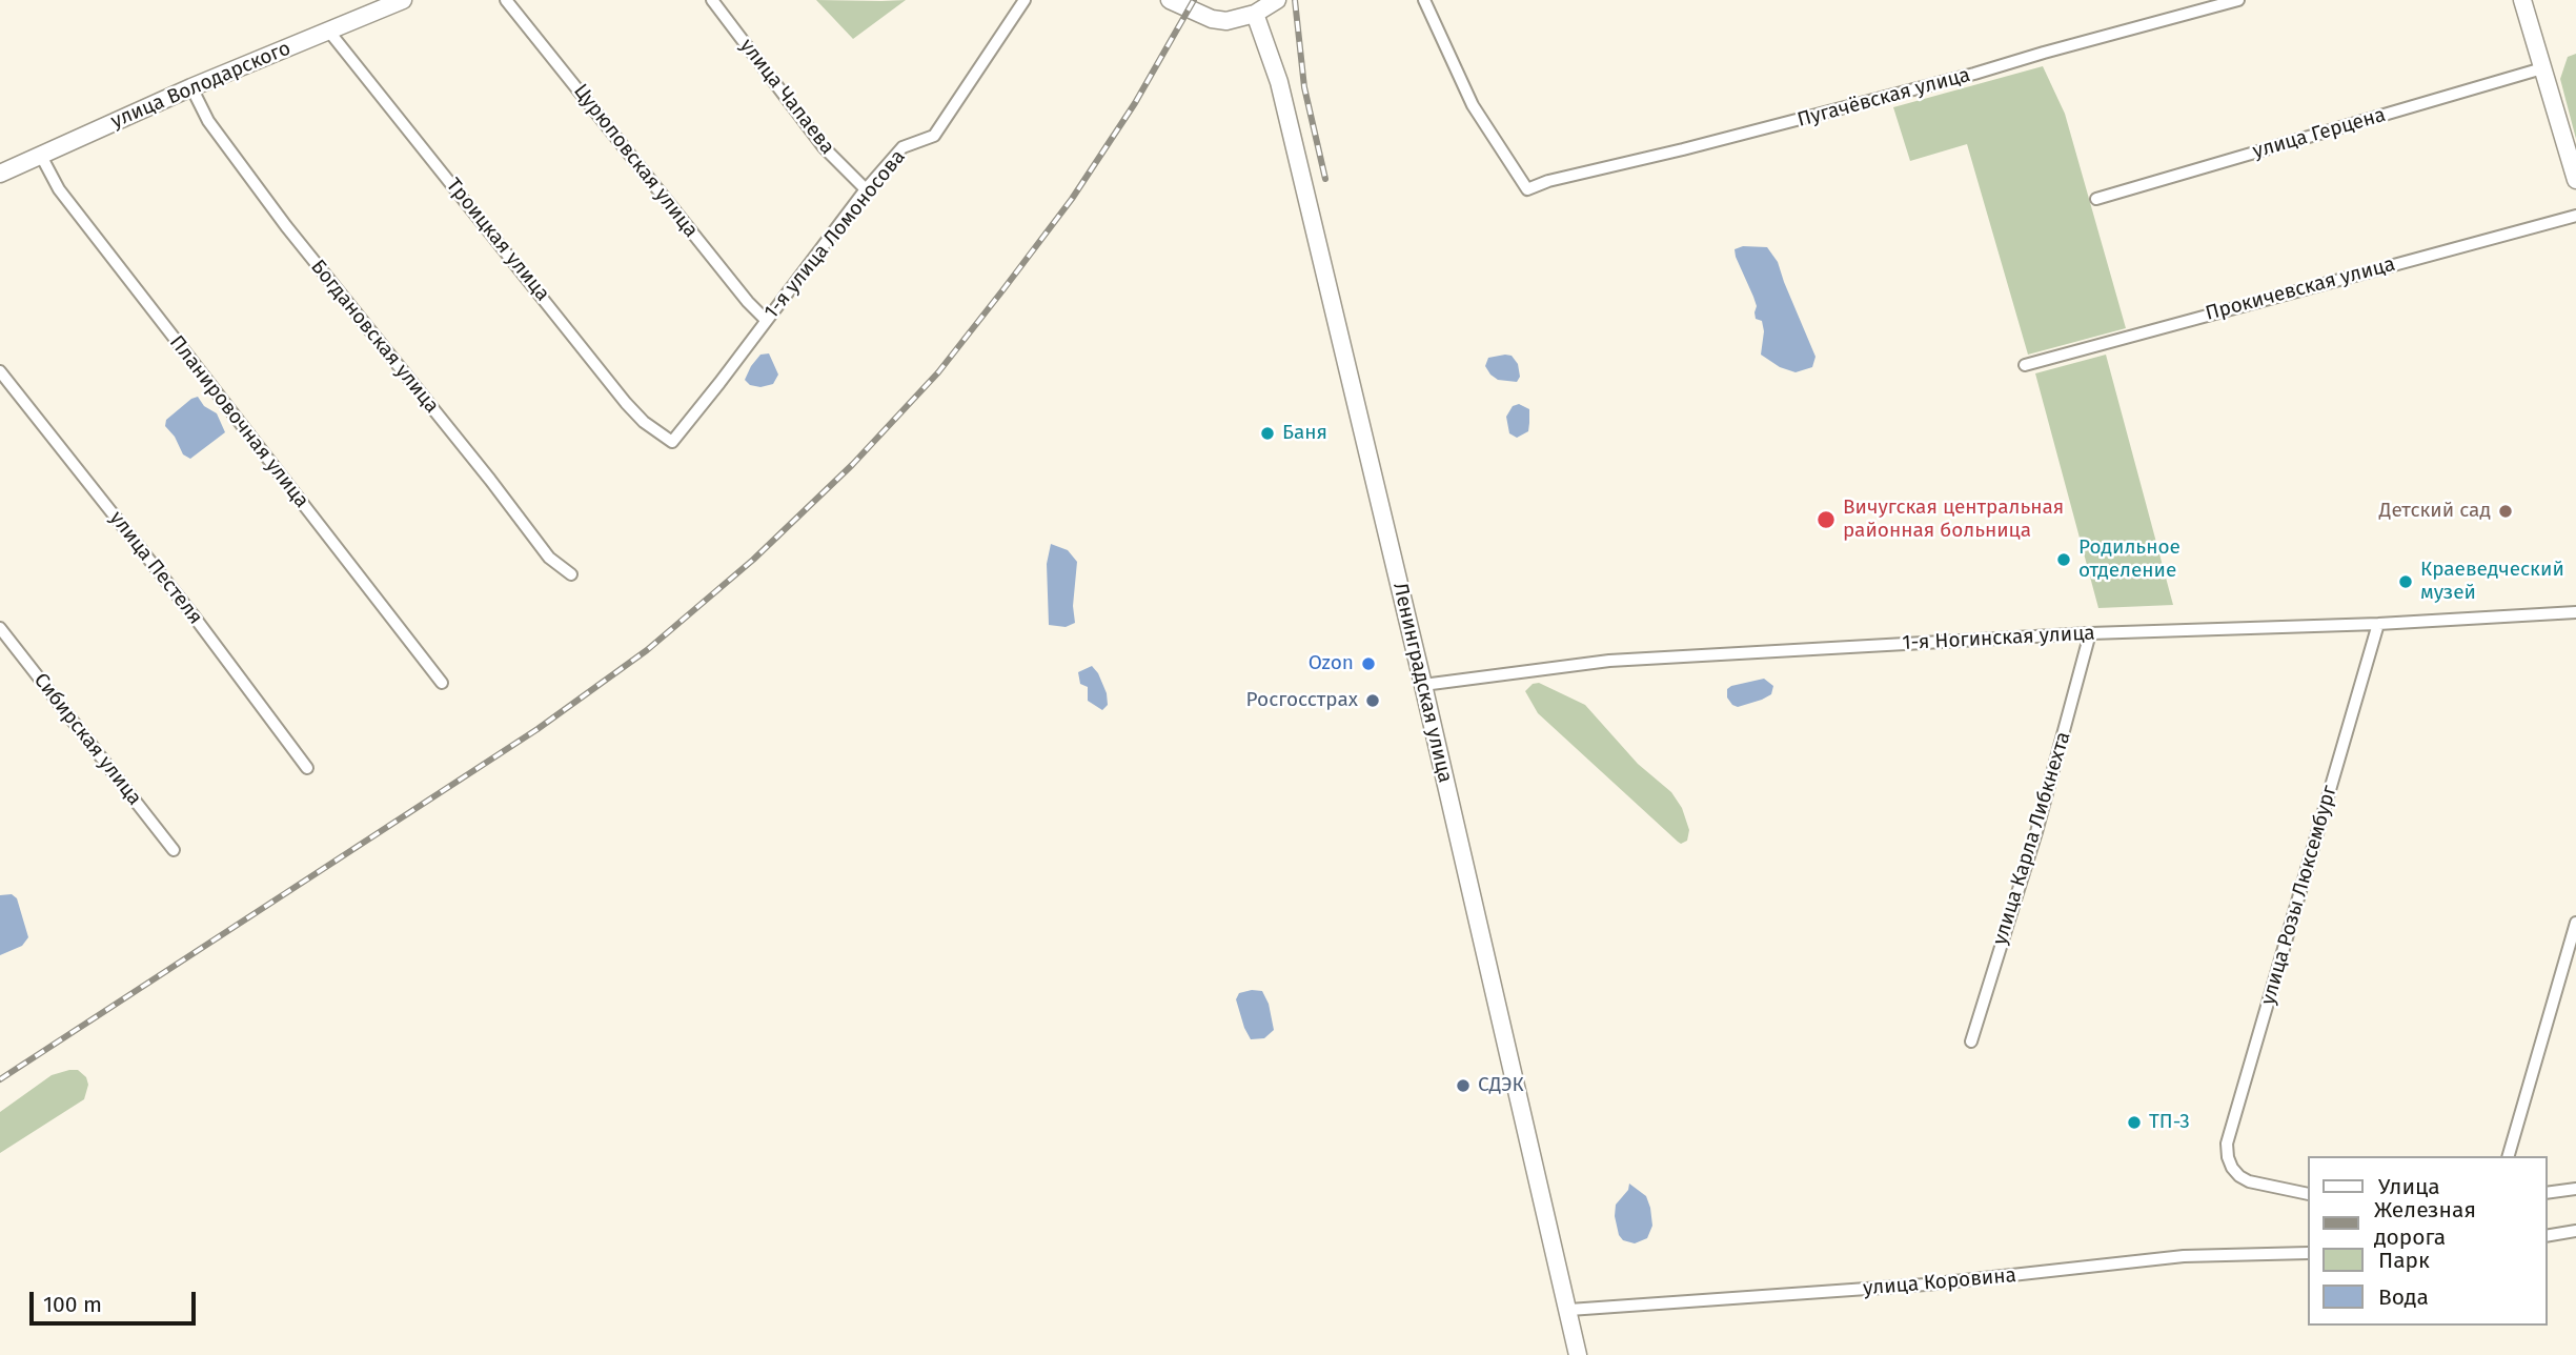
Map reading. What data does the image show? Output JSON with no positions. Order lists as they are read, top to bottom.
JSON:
{
  "streets": {
    "main road": ["улица Володарского", "Ленинградская улица"],
    "street": [
      "улица Чапаева",
      "Пугачёвская улица",
      "улица Герцена",
      "Цурюповская улица",
      "1-я улица Ломоносова",
      "Троицкая улица",
      "Прокичевская улица",
      "Богдановская улица",
      "Планировочная улица",
      "улица Пестеля",
      "1-я Ногинская улица",
      "Сибирская улица",
      "улица Карла Либкнехта",
      "улица Розы Люксембург",
      "улица Коровина"
    ]
  },
  "crossings": [
    ["улица Володарского", "Троицкая улица"],
    ["улица Володарского", "Богдановская улица"],
    ["улица Володарского", "Планировочная улица"],
    ["улица Чапаева", "1-я улица Ломоносова"],
    ["Цурюповская улица", "1-я улица Ломоносова"],
    ["1-я улица Ломоносова", "Троицкая улица"],
    ["1-я Ногинская улица", "Ленинградская улица"],
    ["1-я Ногинская улица", "улица Карла Либкнехта"],
    ["1-я Ногинская улица", "улица Розы Люксембург"],
    ["Ленинградская улица", "улица Коровина"]
  ],
  "places": [
    "Баня",
    "Детский сад",
    "Вичугская центральная районная больница",
    "Родильное отделение",
    "Краеведческий музей",
    "Ozon",
    "Росгосстрах",
    "СДЭК",
    "ТП-3"
  ],
  "legend": [
    "Улица",
    "Железная дорога",
    "Парк",
    "Вода"
  ],
  "scale_bar": "100 m"
}
